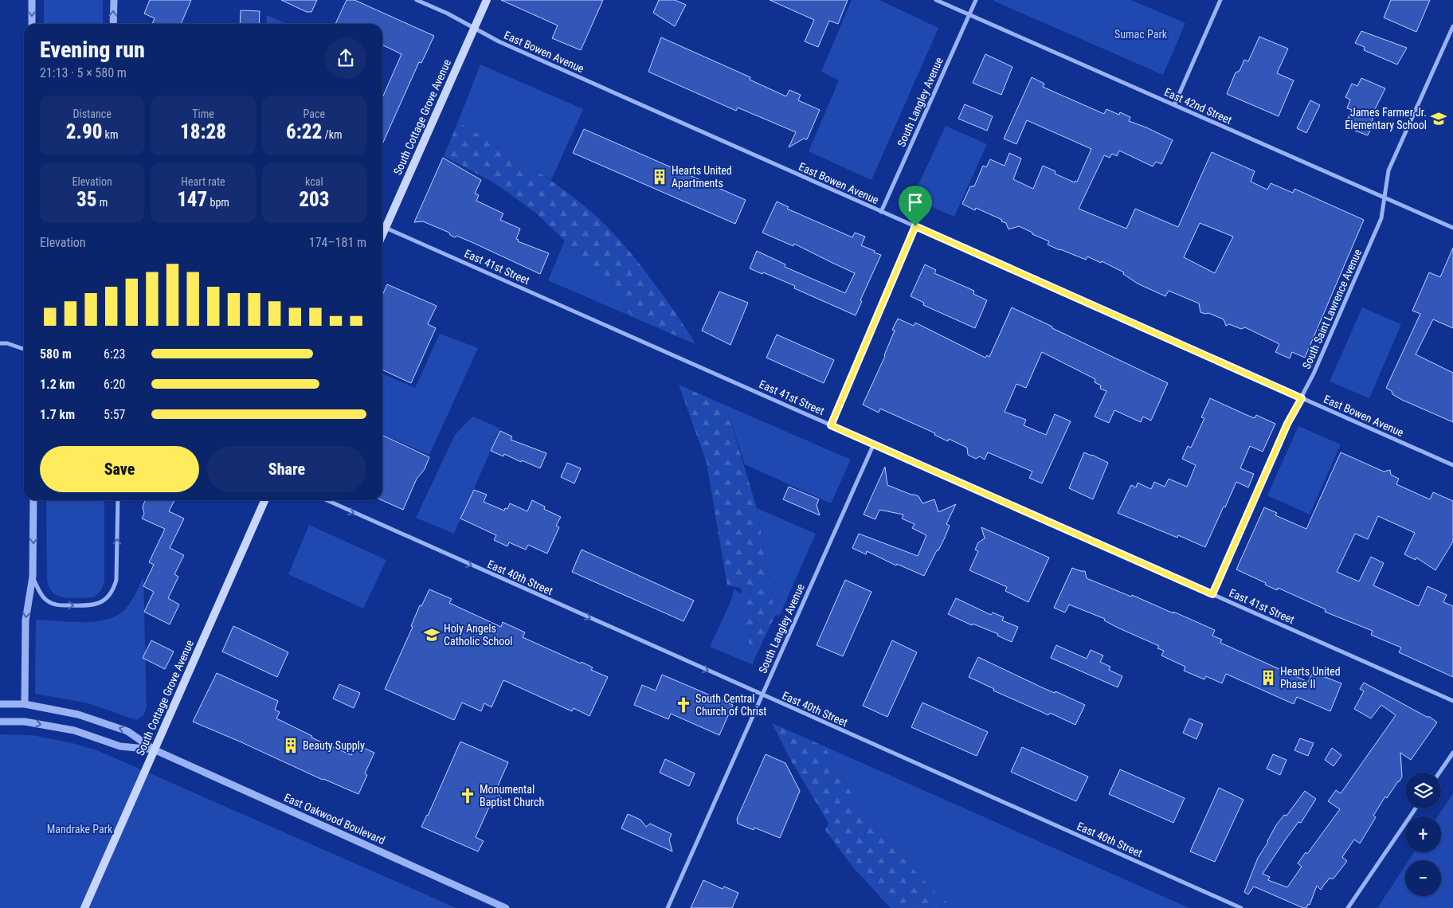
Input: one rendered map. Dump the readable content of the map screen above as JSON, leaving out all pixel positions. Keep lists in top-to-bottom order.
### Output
{
  "streets": {
    "main road": ["South Cottage Grove Avenue"],
    "street": [
      "East Bowen Avenue",
      "South Langley Avenue",
      "East 42nd Street",
      "East 41st Street",
      "South Saint Lawrence Avenue",
      "East 40th Street",
      "East Oakwood Boulevard"
    ]
  },
  "crossings": [
    ["East Bowen Avenue", "South Langley Avenue"],
    ["East Bowen Avenue", "South Cottage Grove Avenue"],
    ["East Bowen Avenue", "South Saint Lawrence Avenue"],
    ["South Langley Avenue", "East 42nd Street"],
    ["South Langley Avenue", "East 41st Street"],
    ["South Langley Avenue", "East 40th Street"],
    ["East 42nd Street", "South Saint Lawrence Avenue"],
    ["South Cottage Grove Avenue", "East 41st Street"],
    ["South Cottage Grove Avenue", "East Oakwood Boulevard"],
    ["East 41st Street", "South Saint Lawrence Avenue"]
  ],
  "one_way": ["East 40th Street"],
  "parks": ["Sumac Park", "Mandrake Park"],
  "places": {
    "school or university": ["James Farmer Jr. Elementary School", "Holy Angels Catholic School"],
    "building": ["Hearts United Apartments", "Hearts United Phase II", "Beauty Supply"],
    "church": ["South Central Church of Christ", "Monumental Baptist Church"]
  },
  "page": {
    "heading": ["Evening run", "21:13 · 5 × 580 m"],
    "stats": [
      ["Distance", "2.90 km"],
      ["Time", "18:28"],
      ["Pace", "6:22 /km"],
      ["Elevation", "35 m"],
      ["Heart rate", "147 bpm"],
      ["kcal", "203"]
    ],
    "chart": ["Elevation", "174–181 m"],
    "list": [
      {
        "name": "580 m",
        "note": "6:23"
      },
      {
        "name": "1.2 km",
        "note": "6:20"
      },
      {
        "name": "1.7 km",
        "note": "5:57"
      }
    ],
    "buttons": ["Save", "Share"],
    "map_buttons": ["+", "−"]
  }
}
